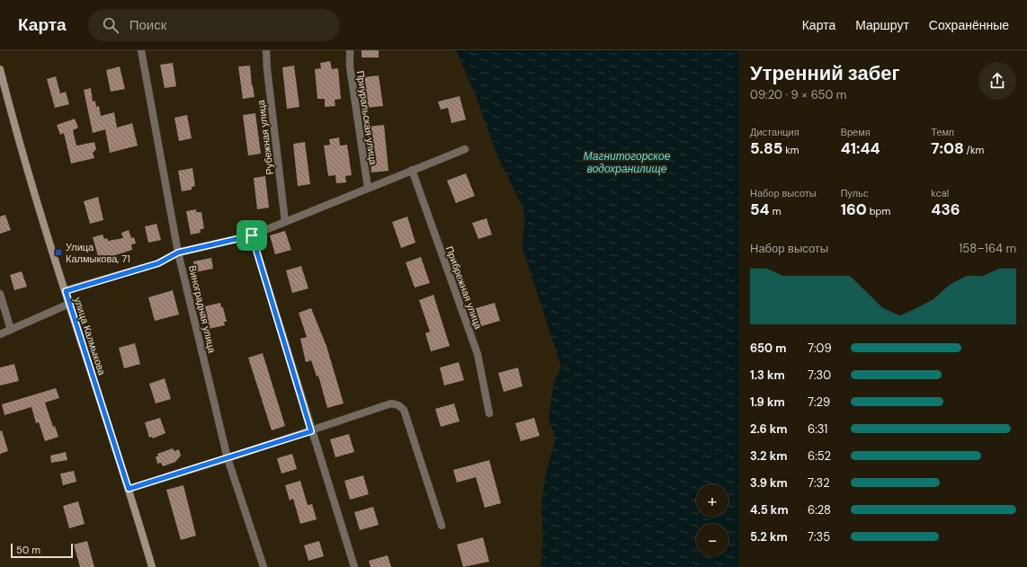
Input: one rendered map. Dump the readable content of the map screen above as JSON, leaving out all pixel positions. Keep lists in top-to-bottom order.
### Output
{
  "streets": {
    "main road": ["улица Калмыкова"],
    "street": [
      "Приуральская улица",
      "Рубежная улица",
      "Прибрежная улица",
      "Виноградная улица"
    ]
  },
  "water": ["Магнитогорское водохранилище"],
  "places": {
    "transit": ["Улица Калмыкова, 71"]
  },
  "scale_bar": "50 m",
  "page": {
    "header": "Карта",
    "search": "Поиск",
    "nav": ["Карта", "Маршрут", "Сохранённые"],
    "heading": ["Утренний забег", "09:20 · 9 × 650 m"],
    "stats": [
      ["Дистанция", "5.85 km"],
      ["Время", "41:44"],
      ["Темп", "7:08 /km"],
      ["Набор высоты", "54 m"],
      ["Пульс", "160 bpm"],
      ["kcal", "436"]
    ],
    "chart": ["Набор высоты", "158–164 m"],
    "list": [
      {
        "name": "650 m",
        "note": "7:09"
      },
      {
        "name": "1.3 km",
        "note": "7:30"
      },
      {
        "name": "1.9 km",
        "note": "7:29"
      },
      {
        "name": "2.6 km",
        "note": "6:31"
      },
      {
        "name": "3.2 km",
        "note": "6:52"
      },
      {
        "name": "3.9 km",
        "note": "7:32"
      },
      {
        "name": "4.5 km",
        "note": "6:28"
      },
      {
        "name": "5.2 km",
        "note": "7:35"
      }
    ],
    "map_buttons": ["+", "−"],
    "scale": "50 m"
  }
}
